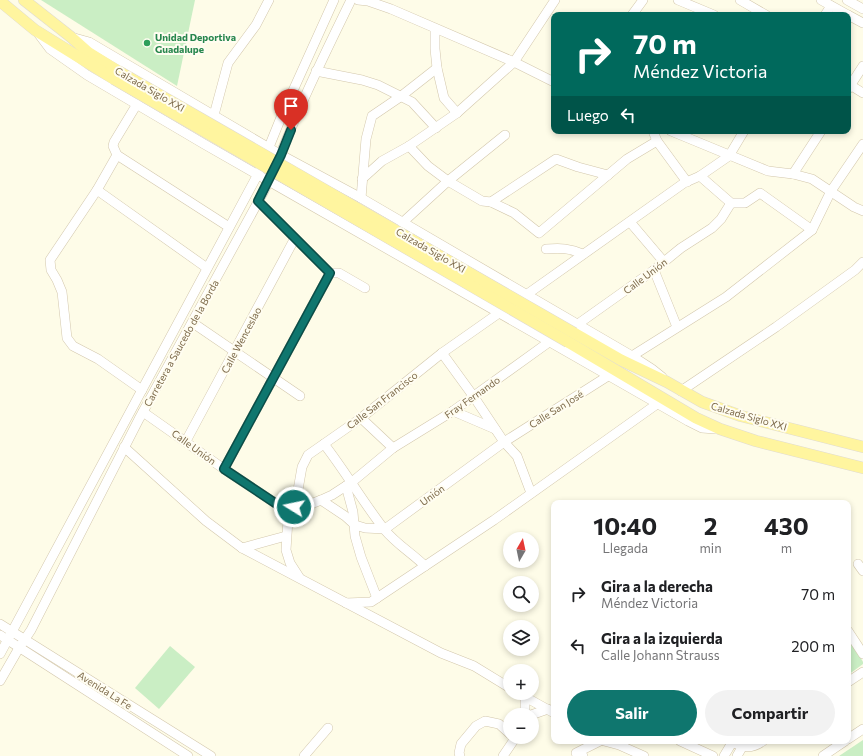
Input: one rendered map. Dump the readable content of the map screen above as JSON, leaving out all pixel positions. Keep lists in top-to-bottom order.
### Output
{
  "streets": {
    "main road": ["Calzada Siglo XXI"],
    "street": [
      "Calle Unión",
      "Calle Wenceslao",
      "Carretera a Saucedo de la Borda",
      "Fray Fernando",
      "Calle San Francisco",
      "Calle San José",
      "Unión",
      "Avenida La Fe"
    ]
  },
  "crossings": [
    ["Calzada Siglo XXI", "Calle Unión"],
    ["Calzada Siglo XXI", "Carretera a Saucedo de la Borda"],
    ["Calzada Siglo XXI", "Fray Fernando"],
    ["Calzada Siglo XXI", "Calle San Francisco"],
    ["Calzada Siglo XXI", "Calle San José"],
    ["Calle Unión", "Calle Wenceslao"],
    ["Calle Unión", "Carretera a Saucedo de la Borda"],
    ["Calle Unión", "Fray Fernando"],
    ["Carretera a Saucedo de la Borda", "Avenida La Fe"],
    ["Fray Fernando", "Calle San Francisco"],
    ["Calle San José", "Unión"]
  ],
  "places": ["Unidad Deportiva Guadalupe"],
  "north": "top",
  "page": {
    "turn": ["70 m", "Méndez Victoria"],
    "then": "Luego",
    "eta": [
      "10:40",
      "Llegada",
      "2",
      "min",
      "430",
      "m"
    ],
    "map_buttons": ["+", "−"],
    "list": [
      {
        "name": "Gira a la derecha",
        "note": "Méndez Victoria",
        "value": "70 m"
      },
      {
        "name": "Gira a la izquierda",
        "note": "Calle Johann Strauss",
        "value": "200 m"
      }
    ],
    "buttons": ["Salir", "Compartir"]
  }
}
